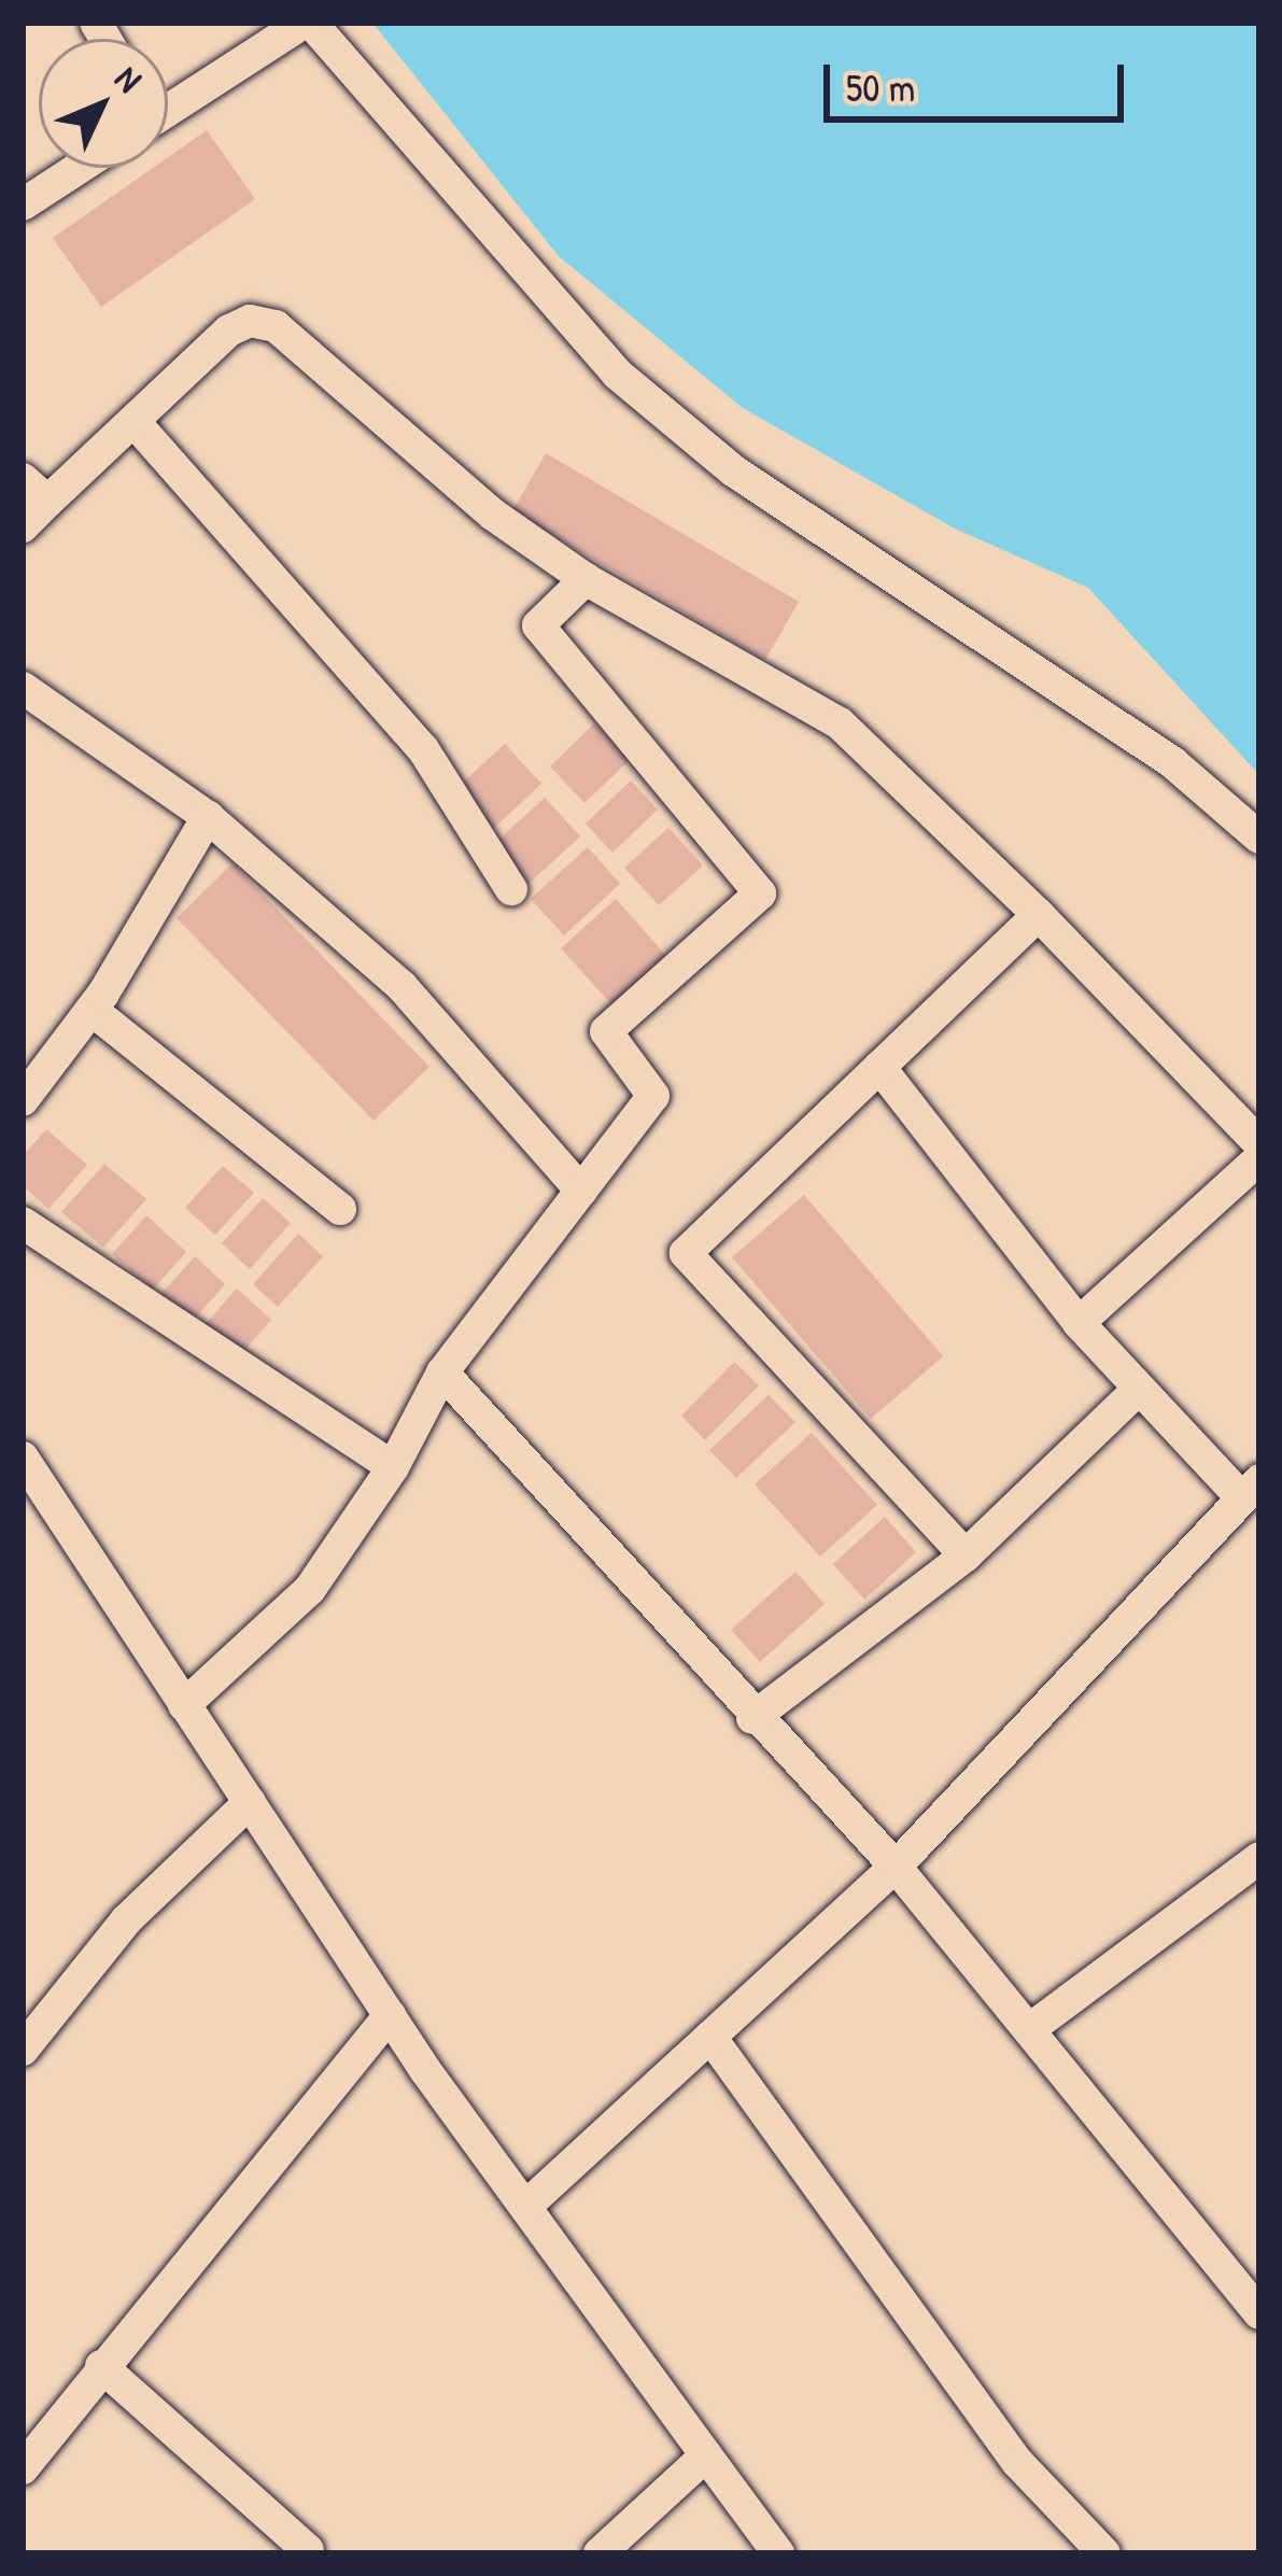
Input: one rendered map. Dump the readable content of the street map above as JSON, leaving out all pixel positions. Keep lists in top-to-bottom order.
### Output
{
  "scale_bar": "50 m",
  "north": "top right"
}
